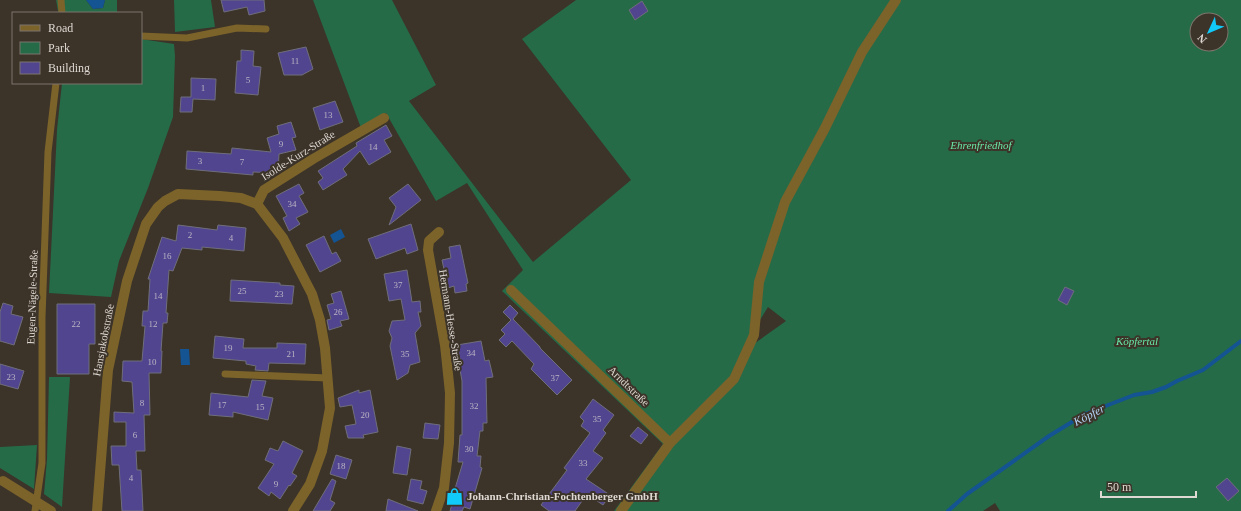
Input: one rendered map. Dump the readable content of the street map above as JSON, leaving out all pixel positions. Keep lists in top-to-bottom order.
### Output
{
  "streets": {
    "street": [
      "Isolde-Kurz-Straße",
      "Hermann-Hesse-Straße",
      "Hansjakobstraße",
      "Arndtstraße"
    ],
    "lane": ["Eugen-Nägele-Straße"]
  },
  "crossings": [
    ["Isolde-Kurz-Straße", "Hansjakobstraße"]
  ],
  "water": ["Köpfer"],
  "parks": ["Ehrenfriedhof", "Köpfertal"],
  "places": {
    "shop": ["Johann-Christian-Fochtenberger GmbH"]
  },
  "house_numbers": [
    "11",
    "5",
    "1",
    "13",
    "9",
    "14",
    "3",
    "7",
    "34",
    "2",
    "4",
    "16",
    "37",
    "25",
    "23",
    "14",
    "26",
    "22",
    "12",
    "19",
    "34",
    "21",
    "35",
    "10",
    "23",
    "37",
    "8",
    "17",
    "32",
    "15",
    "20",
    "35",
    "6",
    "30",
    "33",
    "18",
    "4",
    "9"
  ],
  "legend": ["Road", "Park", "Building"],
  "scale_bar": "50 m",
  "north": "bottom left"
}
